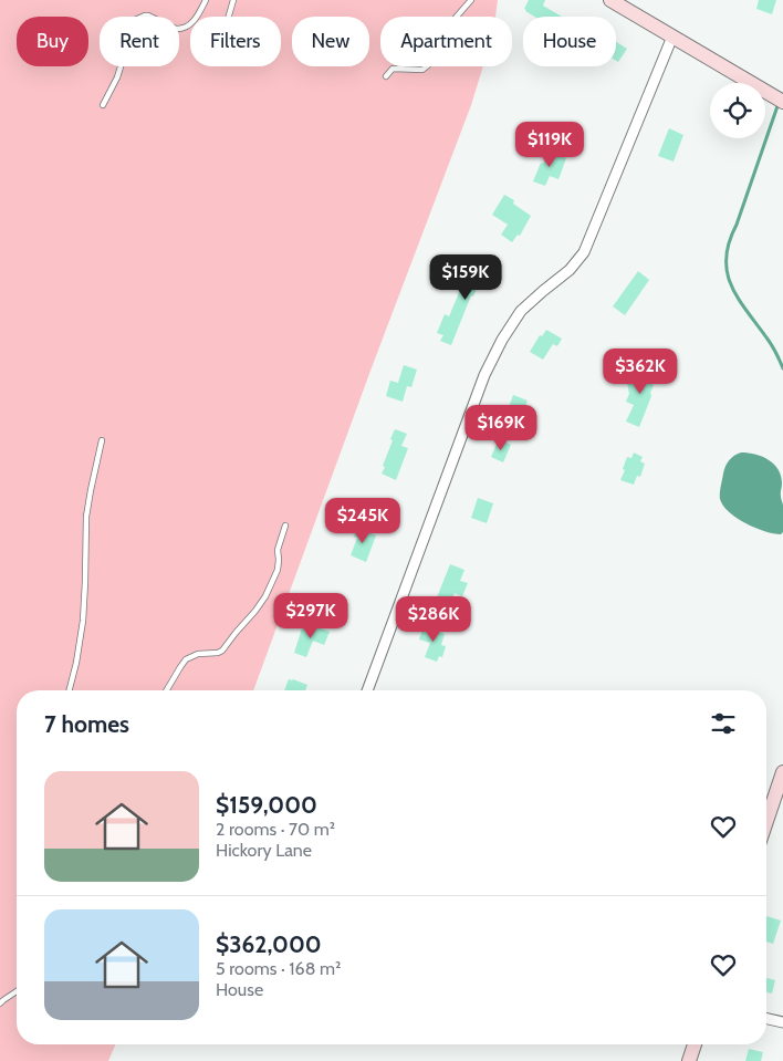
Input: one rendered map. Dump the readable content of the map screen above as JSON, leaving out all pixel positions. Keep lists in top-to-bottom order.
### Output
{
  "page": {
    "chip": [
      "Buy",
      "Rent",
      "Filters",
      "New",
      "Apartment",
      "House"
    ],
    "price": [
      "$119K",
      "$159K",
      "$362K",
      "$169K",
      "$245K",
      "$297K",
      "$286K"
    ],
    "heading": "7 homes",
    "list": [
      {
        "name": "$159,000",
        "note": "2 rooms · 70 m² · Hickory Lane"
      },
      {
        "name": "$362,000",
        "note": "5 rooms · 168 m² · House"
      }
    ]
  }
}
